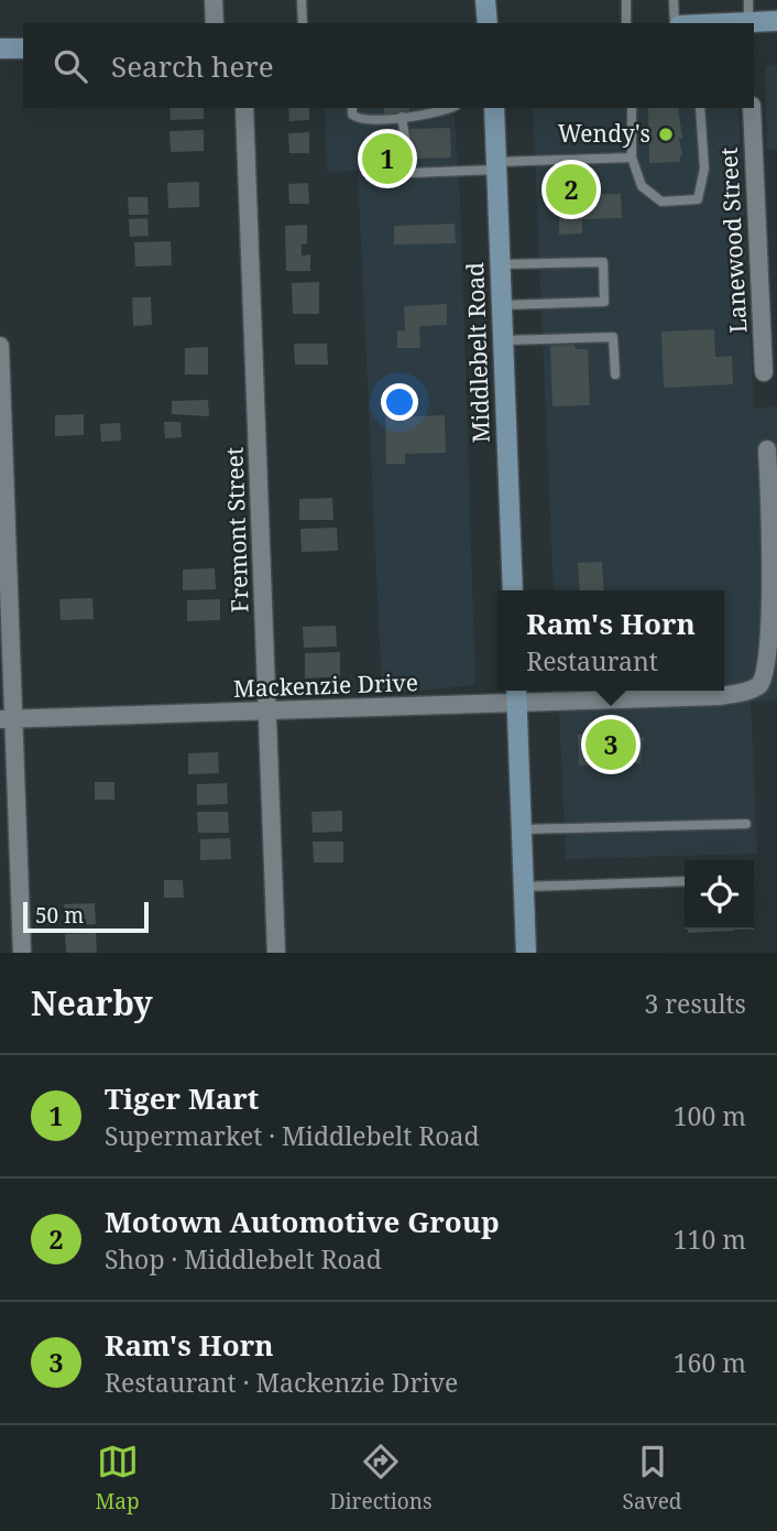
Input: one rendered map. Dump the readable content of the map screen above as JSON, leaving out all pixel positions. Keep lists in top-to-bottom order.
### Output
{
  "streets": {
    "main road": ["Middlebelt Road"],
    "street": ["Lanewood Street", "Fremont Street", "Mackenzie Drive"]
  },
  "crossings": [
    ["Fremont Street", "Mackenzie Drive"]
  ],
  "places": ["Wendy's"],
  "scale_bar": "50 m",
  "page": {
    "search": "Search here",
    "pins": ["1", "2", "3"],
    "popup": ["Ram's Horn", "Restaurant"],
    "scale": "50 m",
    "heading": ["Nearby", "3 results"],
    "list": [
      {
        "mark": "1",
        "name": "Tiger Mart",
        "note": "Supermarket · Middlebelt Road",
        "value": "100 m"
      },
      {
        "mark": "2",
        "name": "Motown Automotive Group",
        "note": "Shop · Middlebelt Road",
        "value": "110 m"
      },
      {
        "mark": "3",
        "name": "Ram's Horn",
        "note": "Restaurant · Mackenzie Drive",
        "value": "160 m"
      }
    ],
    "nav": ["Map", "Directions", "Saved"]
  }
}
